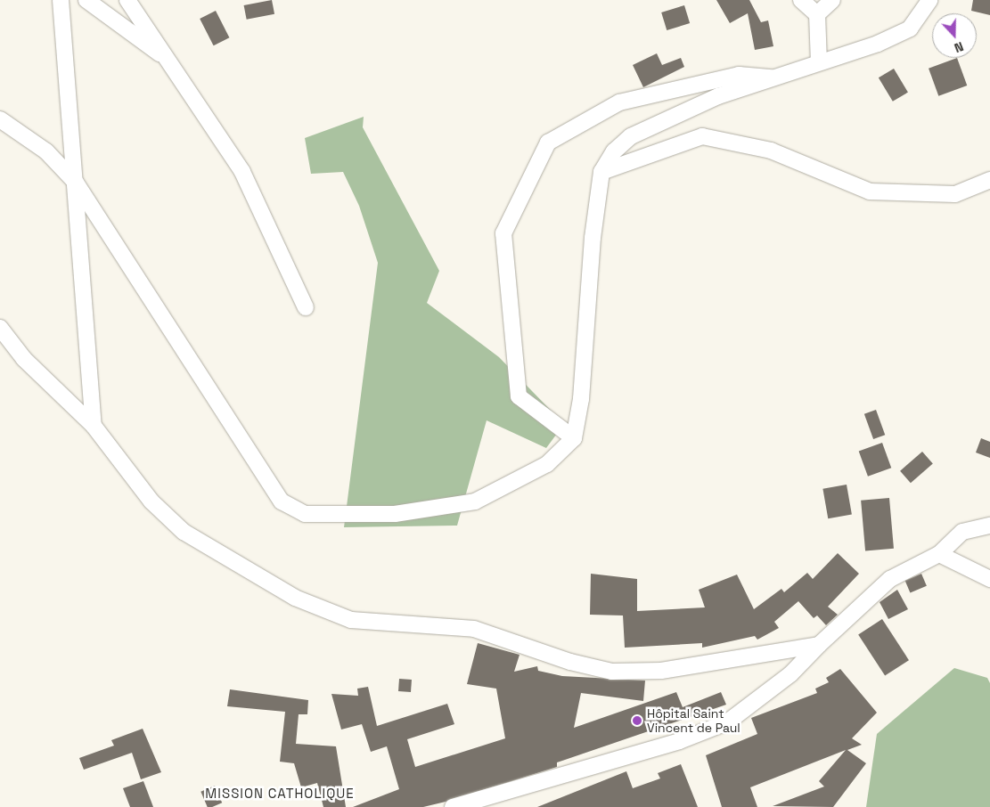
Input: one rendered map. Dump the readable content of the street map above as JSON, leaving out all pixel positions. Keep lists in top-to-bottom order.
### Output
{
  "districts": ["MISSION CATHOLIQUE"],
  "places": ["Hôpital Saint Vincent de Paul"],
  "north": "bottom"
}
